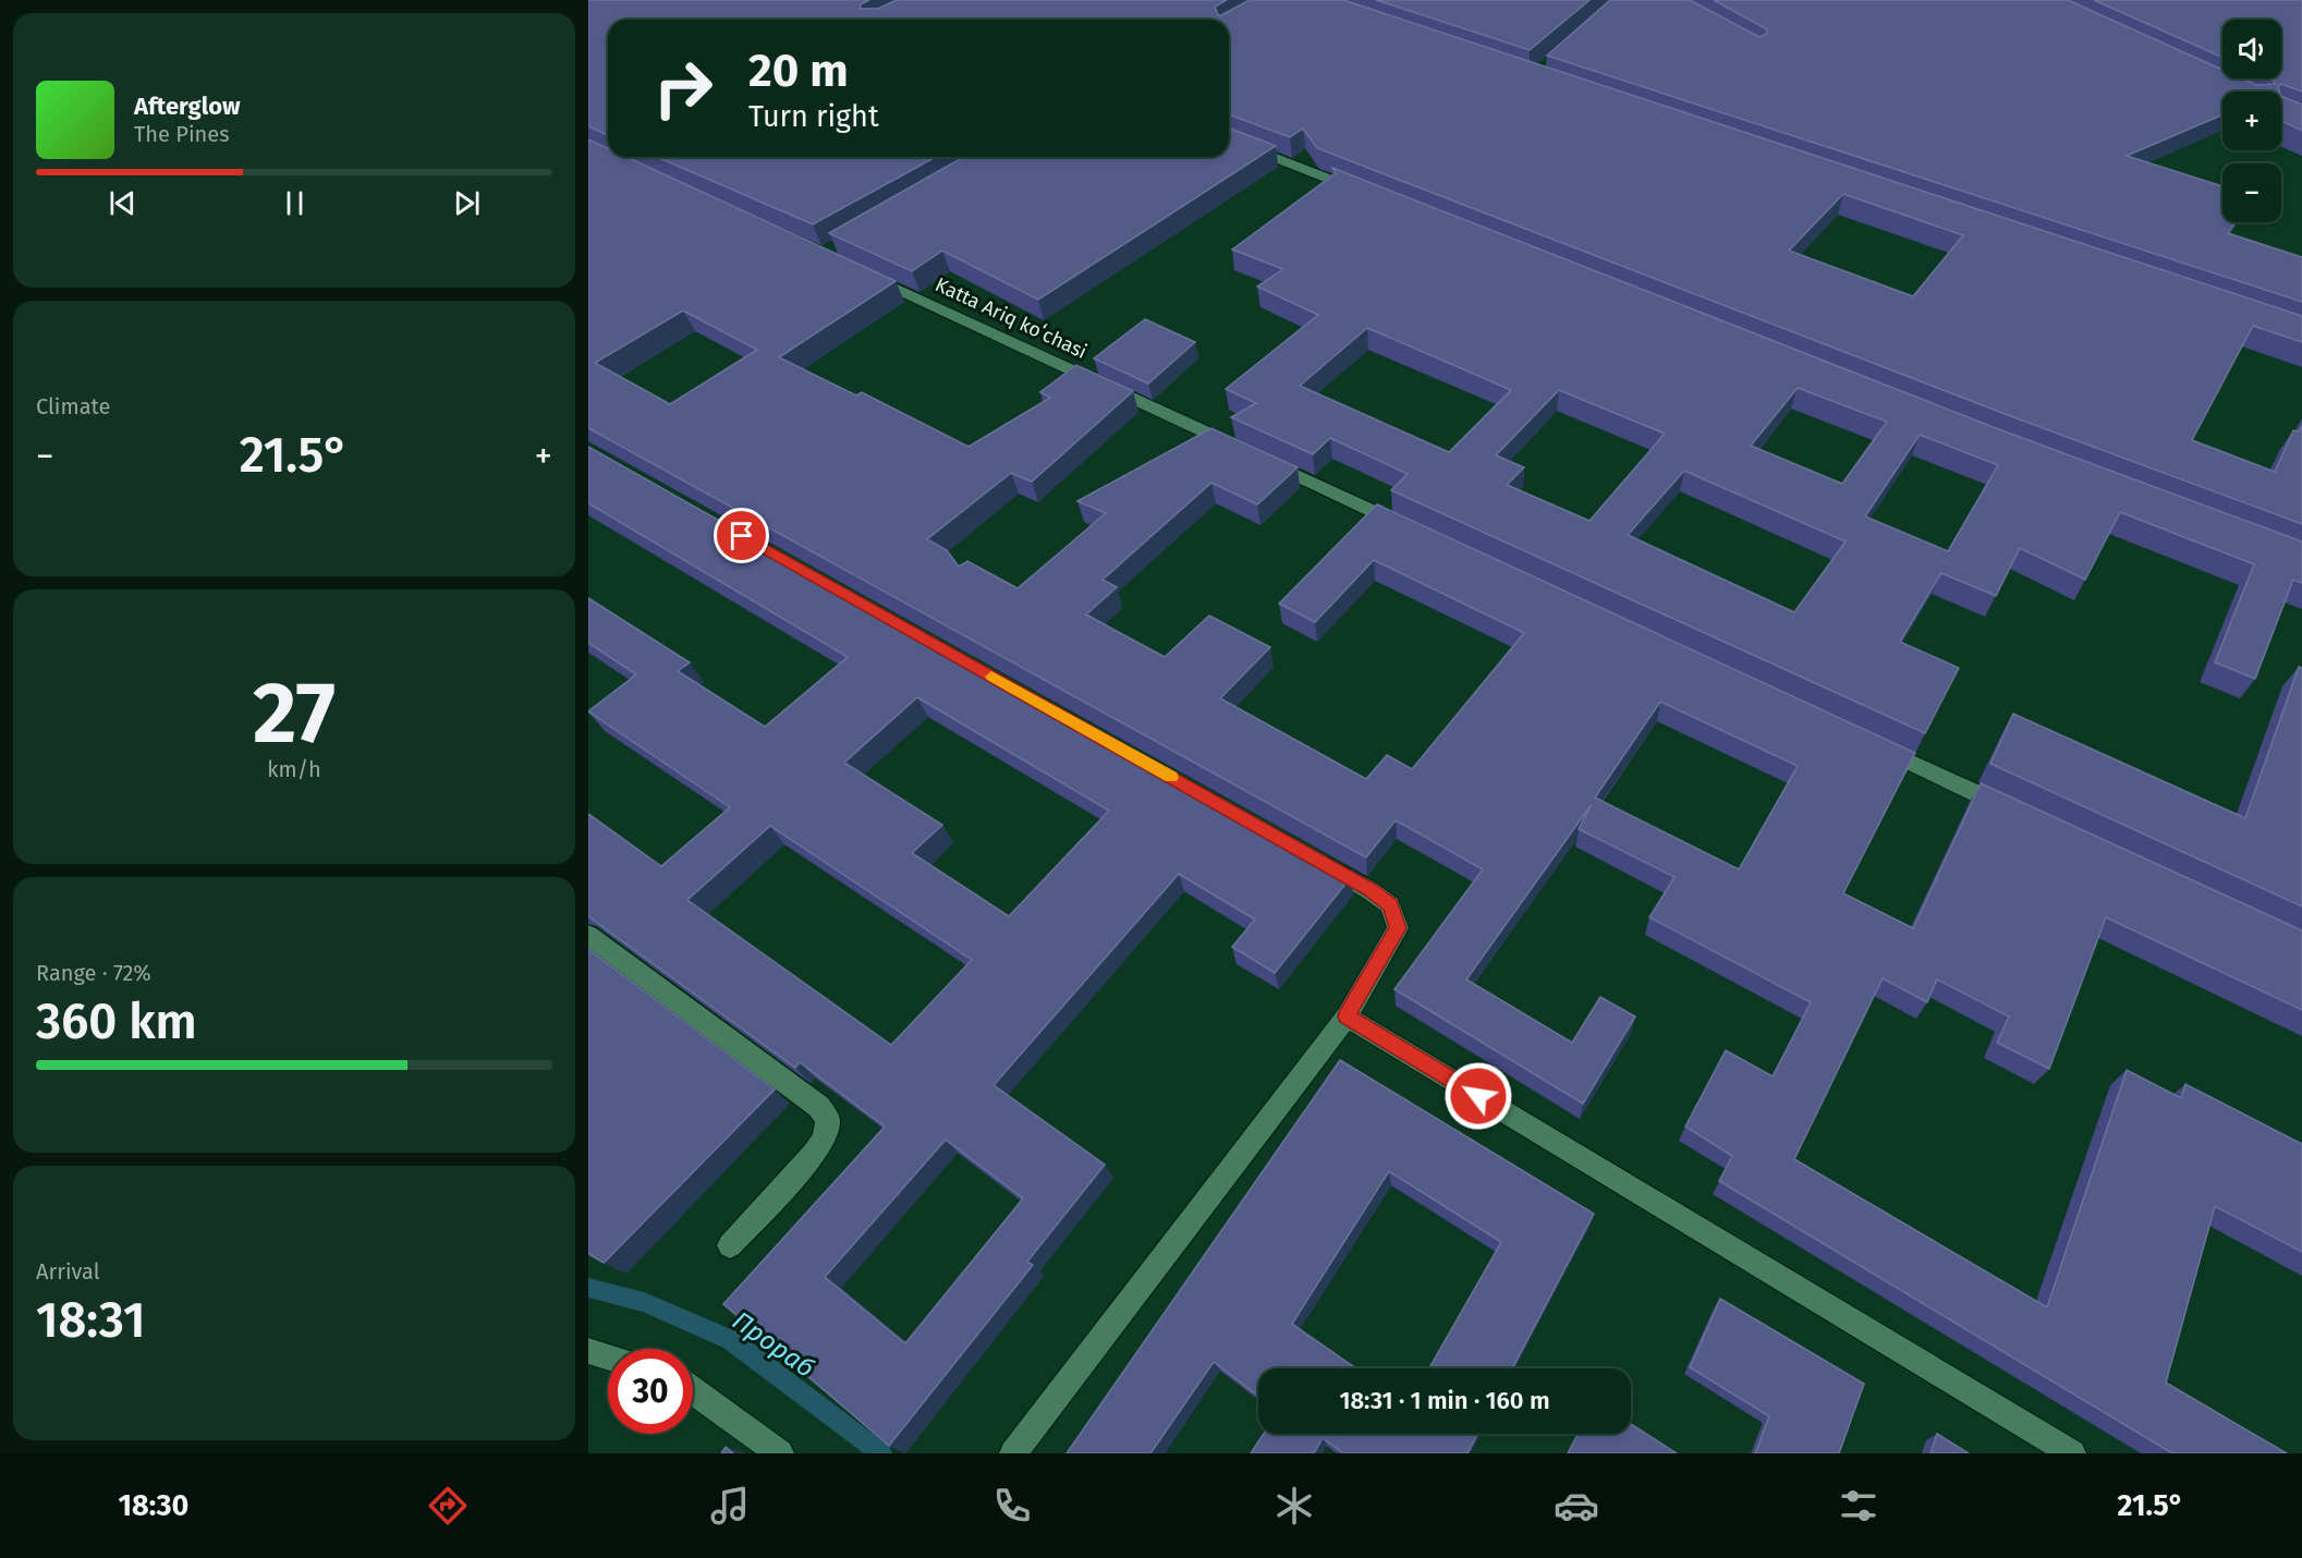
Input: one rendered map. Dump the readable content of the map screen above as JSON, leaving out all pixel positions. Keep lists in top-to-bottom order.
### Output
{
  "streets": {
    "street": ["Katta Ariq koʻchasi"]
  },
  "water": ["Прораб"],
  "page": {
    "map_buttons": ["+", "−"],
    "turn": ["20 m", "Turn right"],
    "song": ["Afterglow", "The Pines"],
    "tile": [
      "Climate",
      ["27", "km/h"],
      ["Range · 72%", "360 km"],
      ["Arrival", "18:31"]
    ],
    "heat": ["−", "21.5°", "+"],
    "limit": "30",
    "trip": "18:31 · 1 min · 160 m",
    "tabs": ["18:30", "21.5°"]
  }
}
